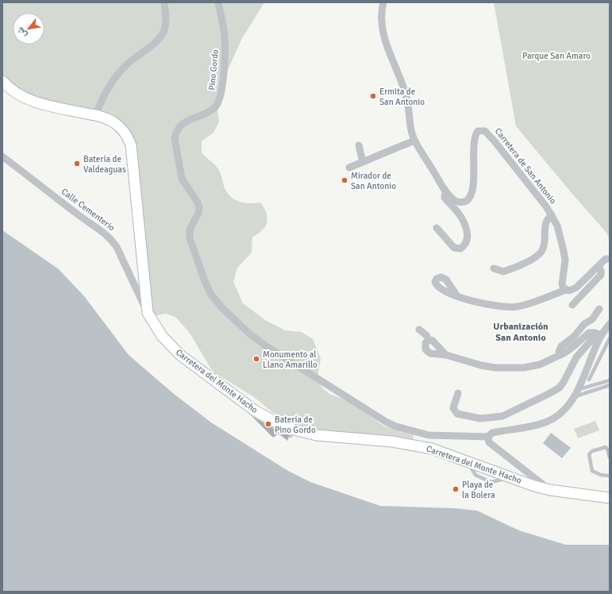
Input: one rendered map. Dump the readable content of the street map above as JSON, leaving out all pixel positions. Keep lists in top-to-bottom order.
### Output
{
  "streets": {
    "main road": ["Carretera del Monte Hacho"],
    "street": ["Pino Gordo", "Carretera de San Antonio", "Calle Cementerio"]
  },
  "crossings": [
    ["Calle Cementerio", "Carretera del Monte Hacho"]
  ],
  "districts": ["Urbanización San Antonio"],
  "parks": ["Parque San Amaro"],
  "places": [
    "Ermita de San Antonio",
    "Batería de Valdeaguas",
    "Mirador de San Antonio",
    "Monumento al Llano Amarillo",
    "Batería de Pino Gordo",
    "Playa de la Bolera"
  ],
  "north": "bottom left"
}
